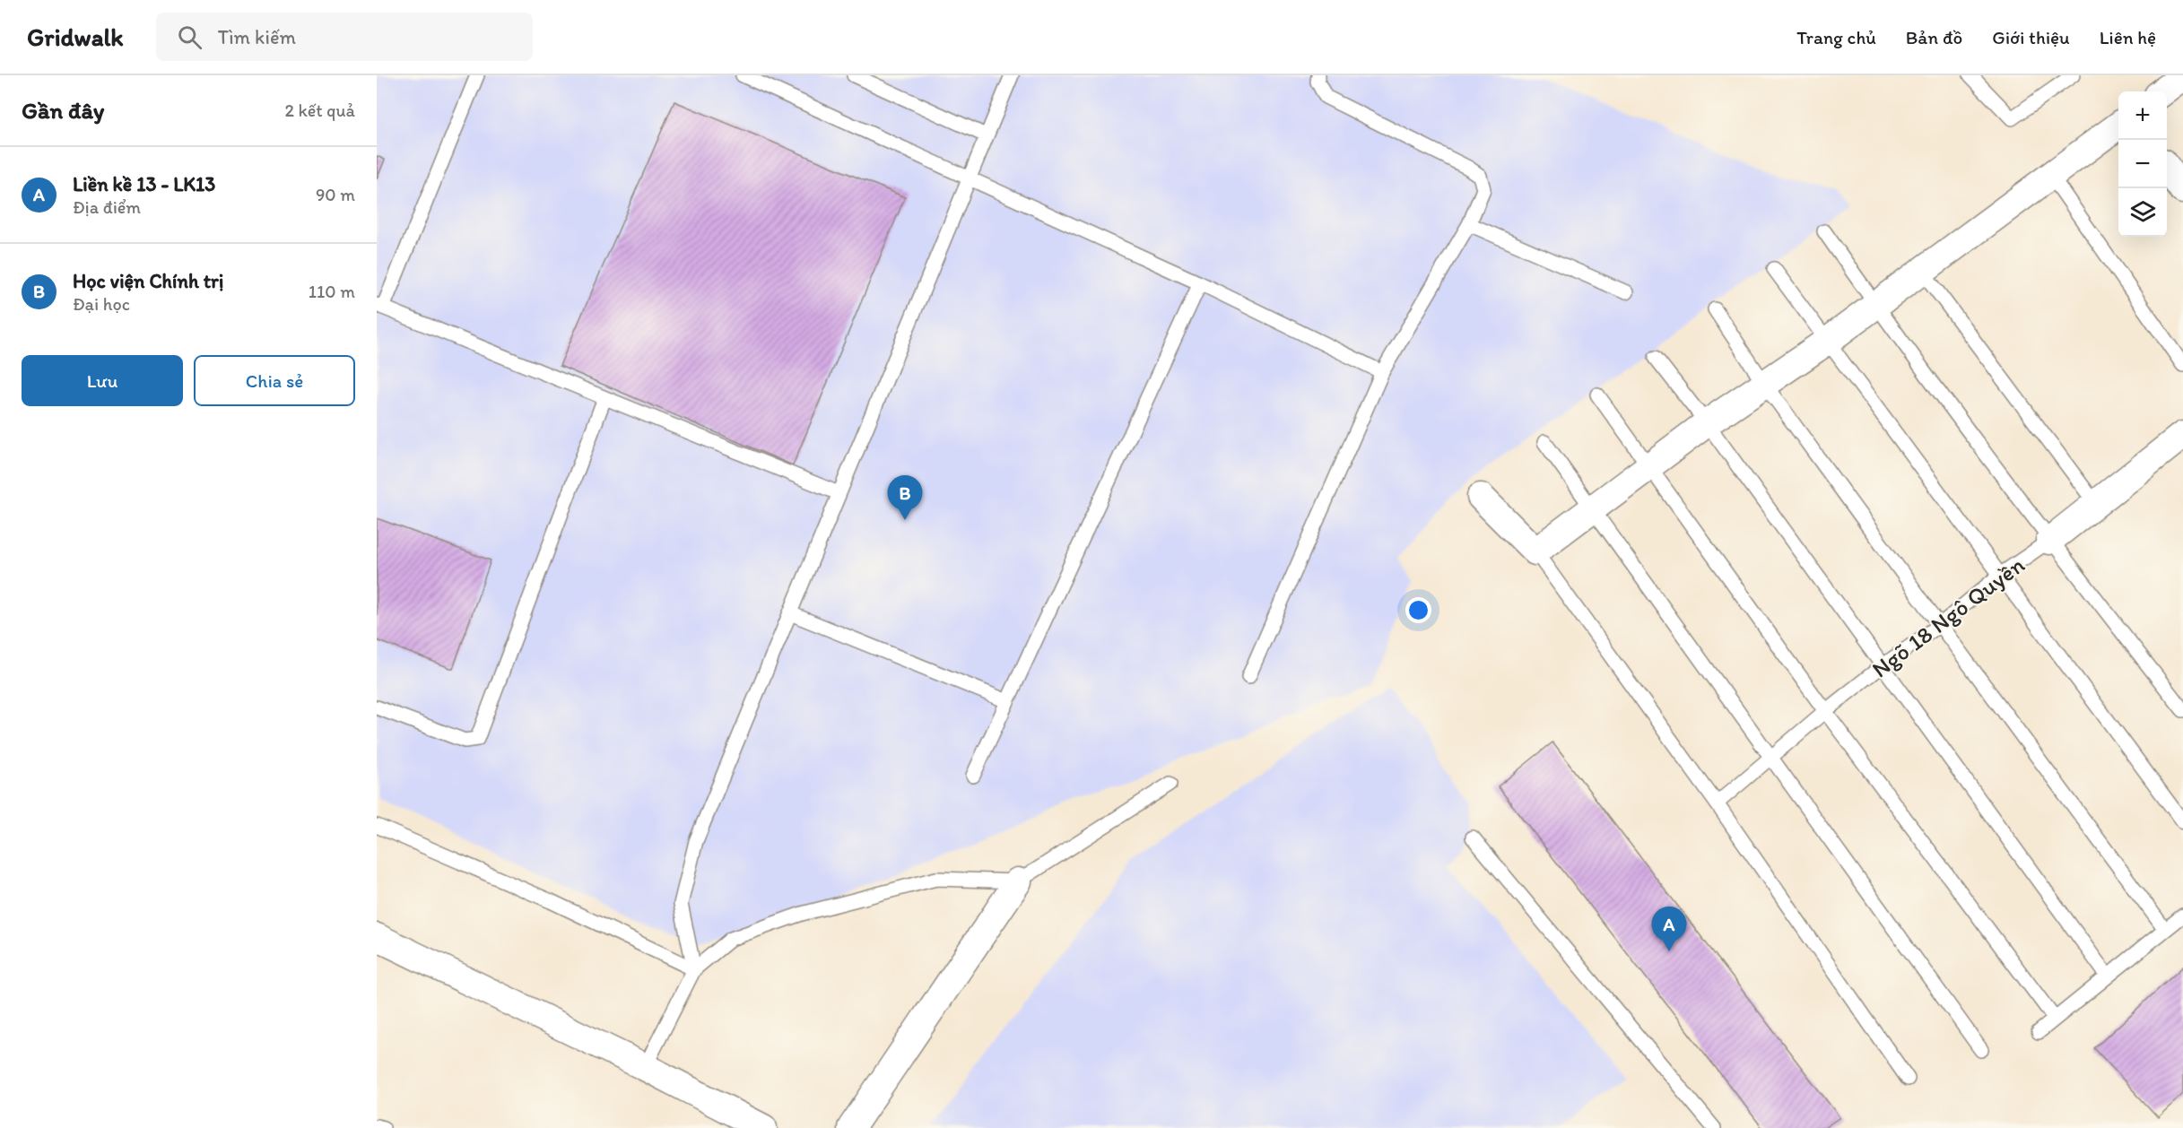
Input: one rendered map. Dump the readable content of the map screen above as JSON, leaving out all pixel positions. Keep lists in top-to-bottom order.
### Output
{
  "streets": {
    "street": ["Ngõ 18 Ngô Quyền"]
  },
  "page": {
    "header": "Gridwalk",
    "search": "Tìm kiếm",
    "nav": [
      "Trang chủ",
      "Bản đồ",
      "Giới thiệu",
      "Liên hệ"
    ],
    "heading": ["Gần đây", "2 kết quả"],
    "map_buttons": ["+", "−"],
    "list": [
      {
        "mark": "A",
        "name": "Liền kề 13 - LK13",
        "note": "Địa điểm",
        "value": "90 m"
      },
      {
        "mark": "B",
        "name": "Học viện Chính trị",
        "note": "Đại học",
        "value": "110 m"
      }
    ],
    "buttons": ["Lưu", "Chia sẻ"],
    "pins": ["B", "A"]
  }
}
